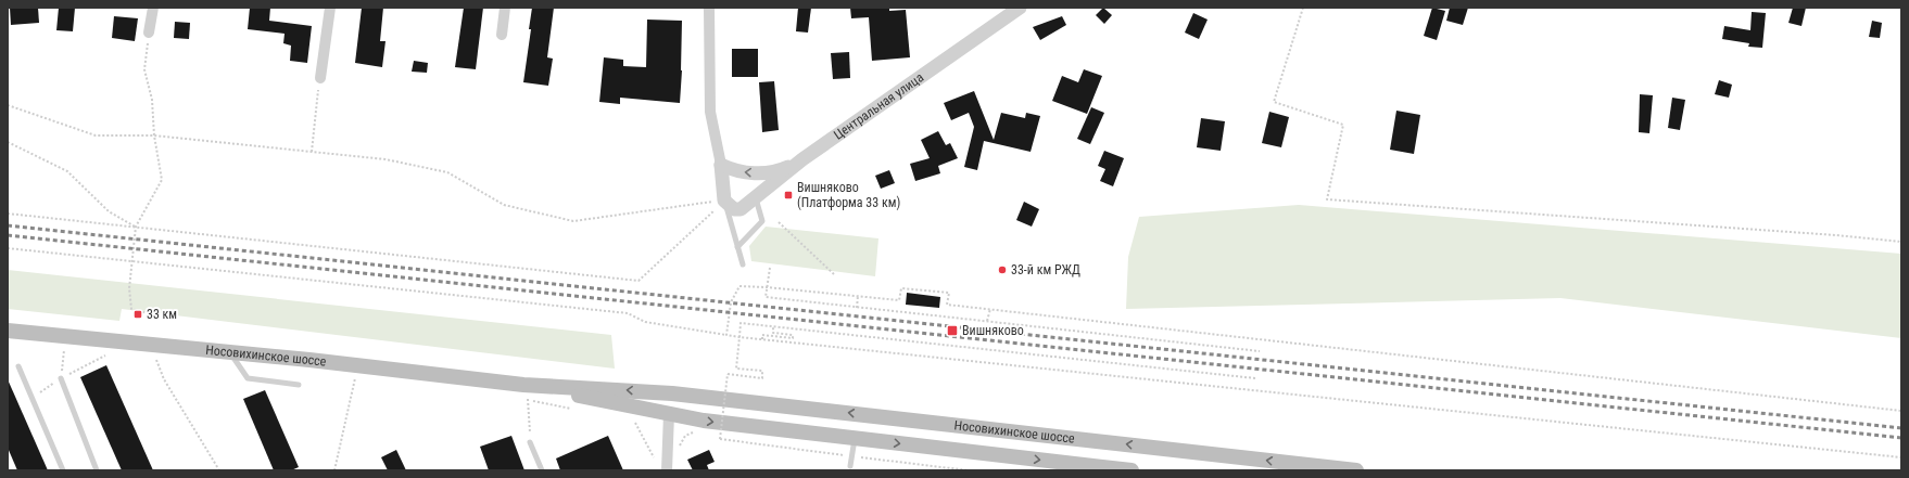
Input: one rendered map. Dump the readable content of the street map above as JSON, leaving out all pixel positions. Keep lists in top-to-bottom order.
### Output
{
  "streets": {
    "main road": ["Носовихинское шоссе"],
    "street": ["Центральная улица"]
  },
  "places": {
    "transit": ["Вишняково (Платформа 33 км)", "33 км", "Вишняково"],
    "other": ["33-й км РЖД"]
  }
}
